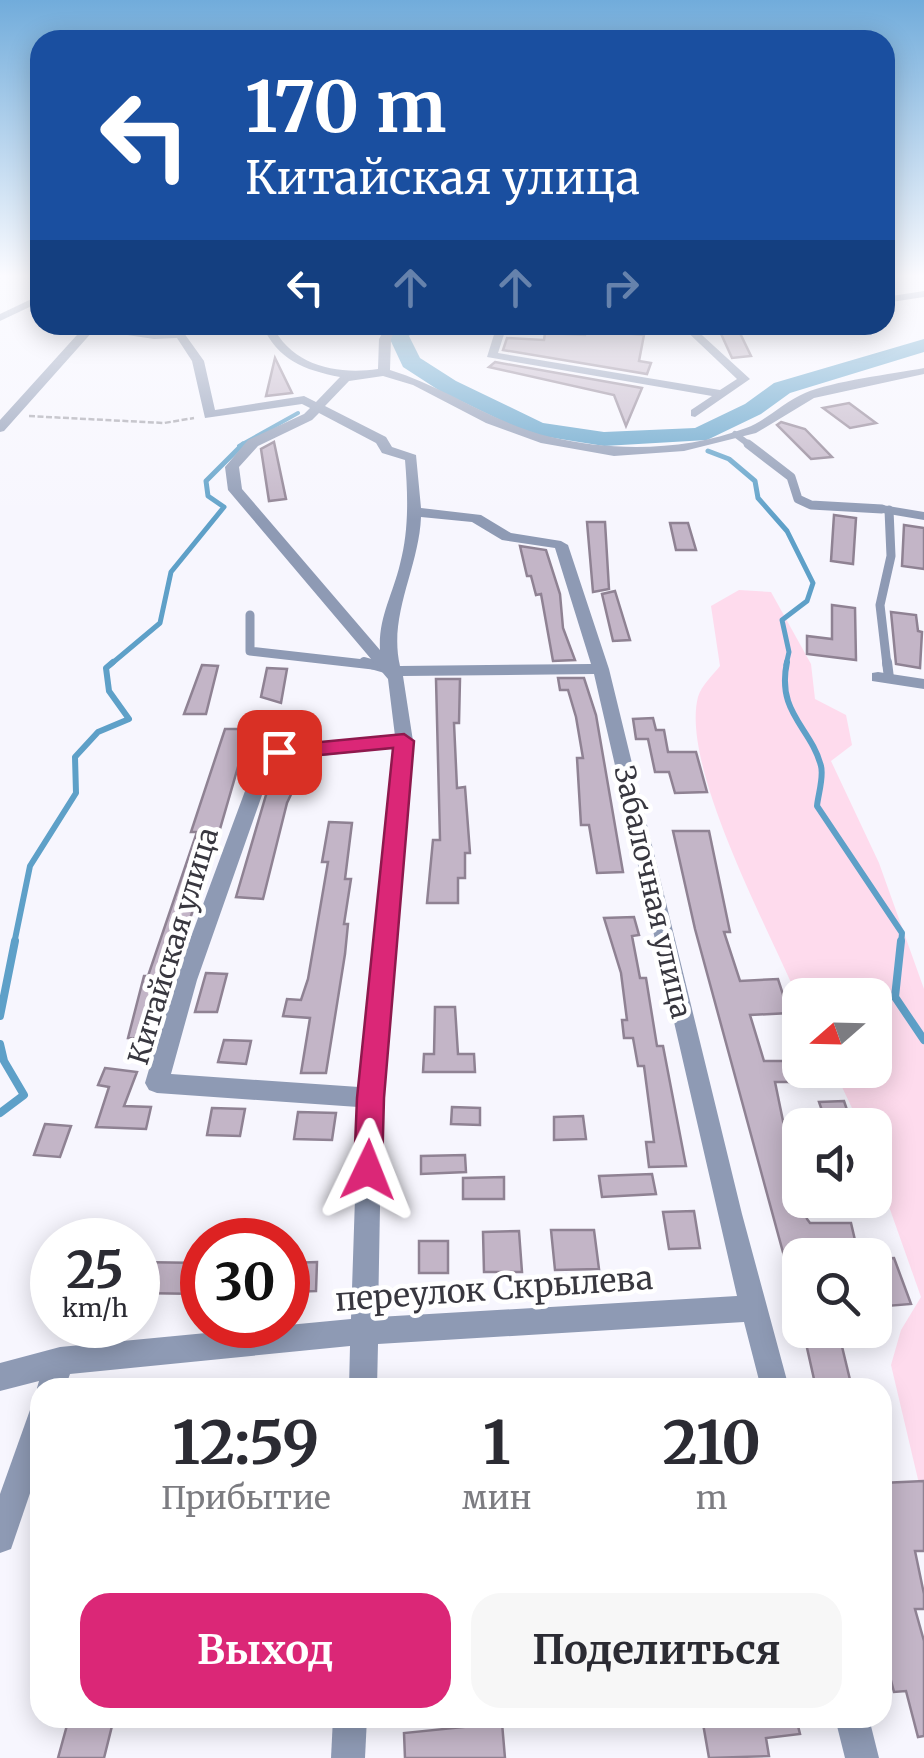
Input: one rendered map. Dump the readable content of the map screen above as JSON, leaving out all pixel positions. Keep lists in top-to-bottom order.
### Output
{
  "streets": {
    "street": ["Забалочная улица", "Китайская улица", "переулок Скрылева"]
  },
  "crossings": [
    ["Забалочная улица", "переулок Скрылева"]
  ],
  "north": "left",
  "page": {
    "turn": ["170 m", "Китайская улица"],
    "speed": "25 km/h",
    "limit": "30",
    "eta": [
      "12:59",
      "Прибытие",
      "1",
      "мин",
      "210",
      "m"
    ],
    "buttons": ["Выход", "Поделиться"]
  }
}
